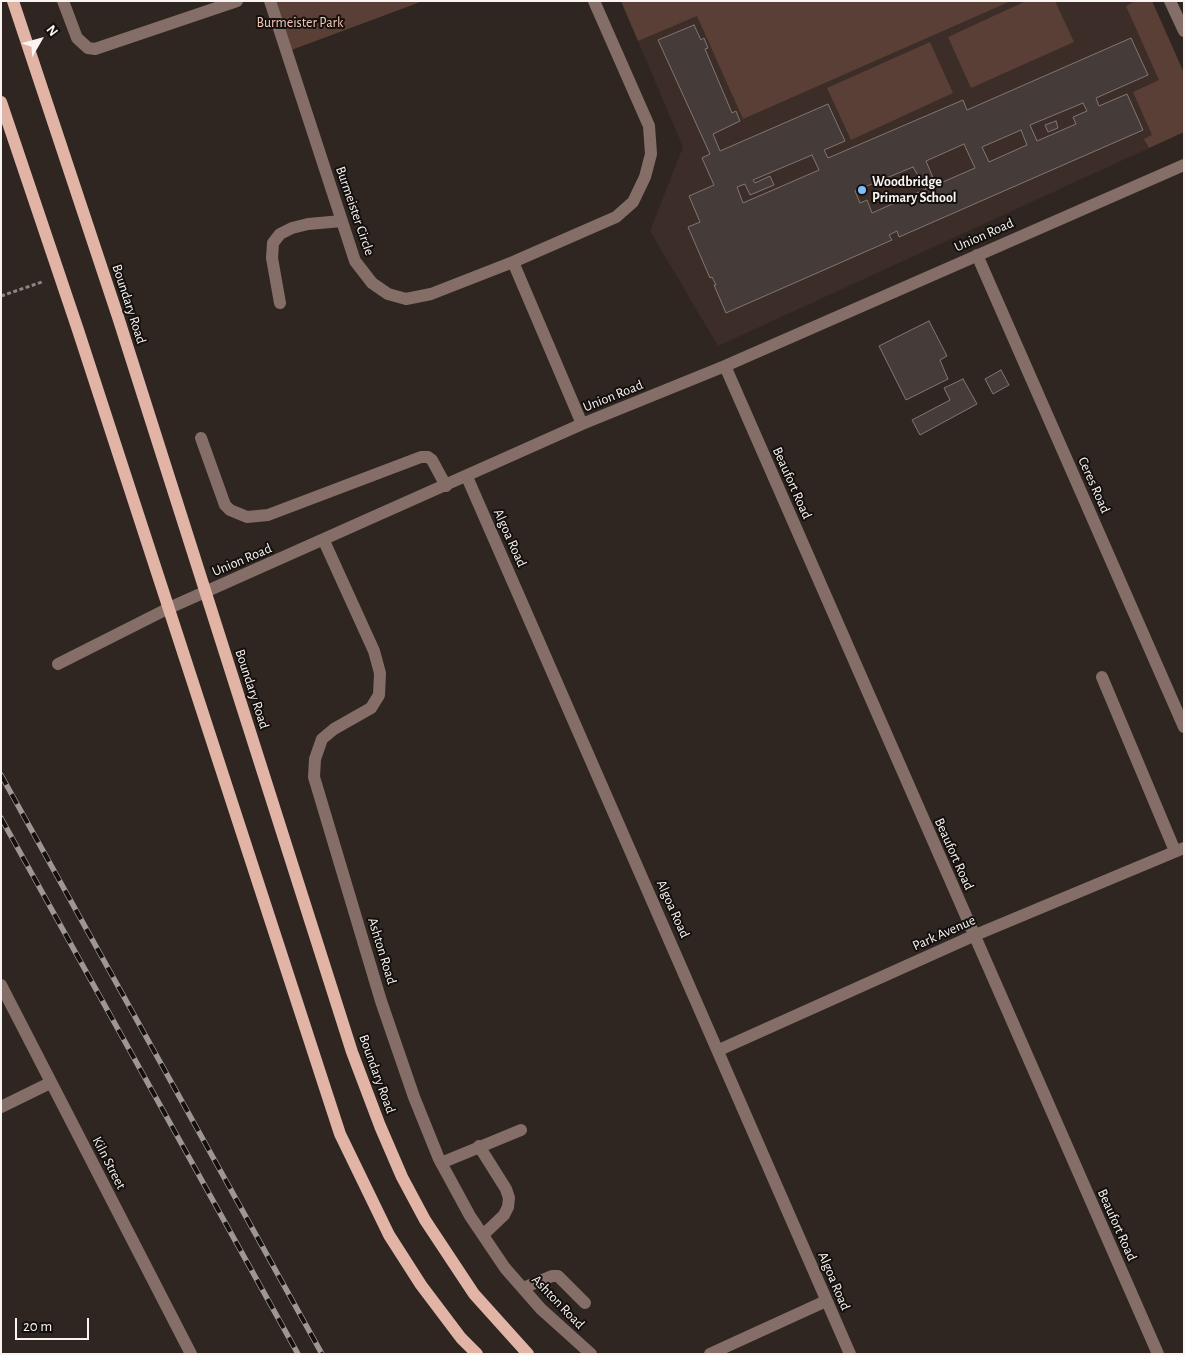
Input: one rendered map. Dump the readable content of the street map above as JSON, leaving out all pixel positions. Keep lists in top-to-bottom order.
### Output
{
  "streets": {
    "main road": ["Boundary Road"],
    "street": [
      "Burmeister Circle",
      "Union Road",
      "Beaufort Road",
      "Ceres Road",
      "Algoa Road",
      "Park Avenue",
      "Ashton Road",
      "Kiln Street"
    ]
  },
  "crossings": [
    ["Union Road", "Boundary Road"],
    ["Union Road", "Beaufort Road"],
    ["Union Road", "Ceres Road"],
    ["Union Road", "Algoa Road"],
    ["Union Road", "Ashton Road"],
    ["Beaufort Road", "Park Avenue"],
    ["Algoa Road", "Park Avenue"]
  ],
  "parks": ["Burmeister Park"],
  "places": ["Woodbridge Primary School"],
  "scale_bar": "20 m",
  "north": "top right"
}
